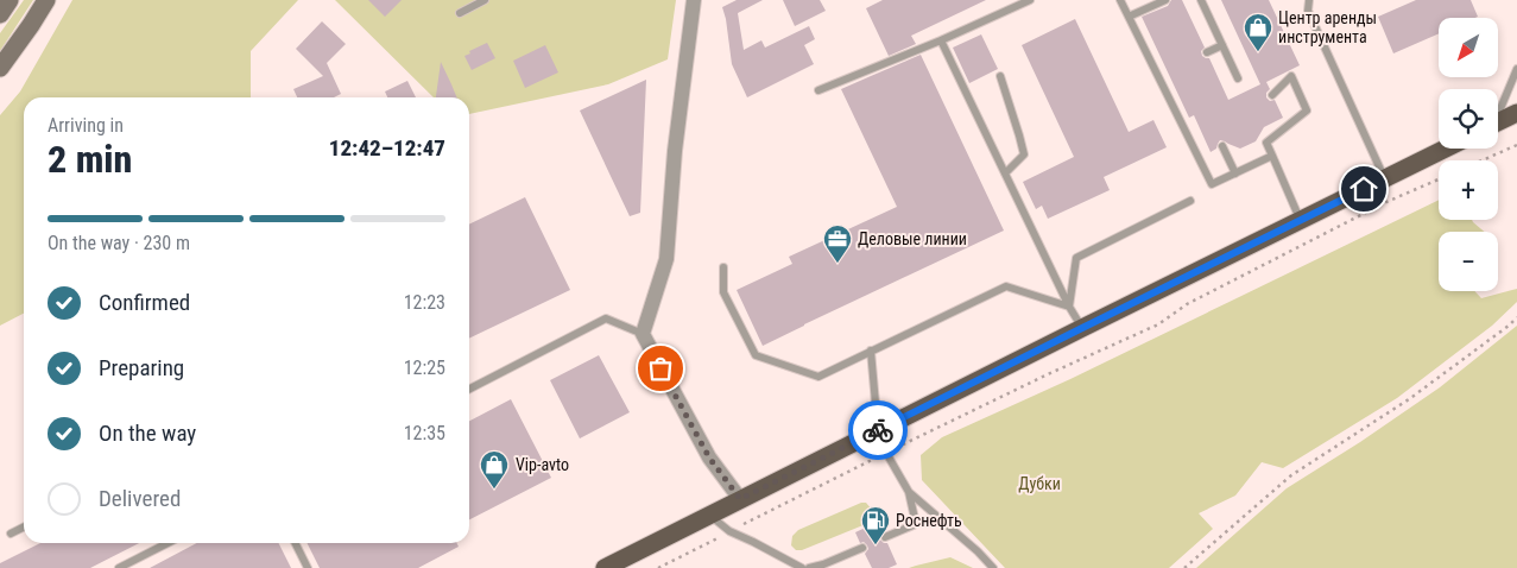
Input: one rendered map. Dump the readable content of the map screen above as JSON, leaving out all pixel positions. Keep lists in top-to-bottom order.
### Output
{
  "parks": ["Дубки"],
  "places": {
    "shop": ["Центр аренды инструмента", "Vip-avto"],
    "office": ["Деловые линии"],
    "fuel station": ["Роснефть"]
  },
  "north": "bottom left",
  "page": {
    "map_buttons": ["+", "−"],
    "heading": ["2 min", "Arriving in", "12:42–12:47"],
    "bar": "On the way · 230 m",
    "list": [
      ["Confirmed", "12:23"],
      ["Preparing", "12:25"],
      ["On the way", "12:35"],
      "Delivered"
    ]
  }
}
